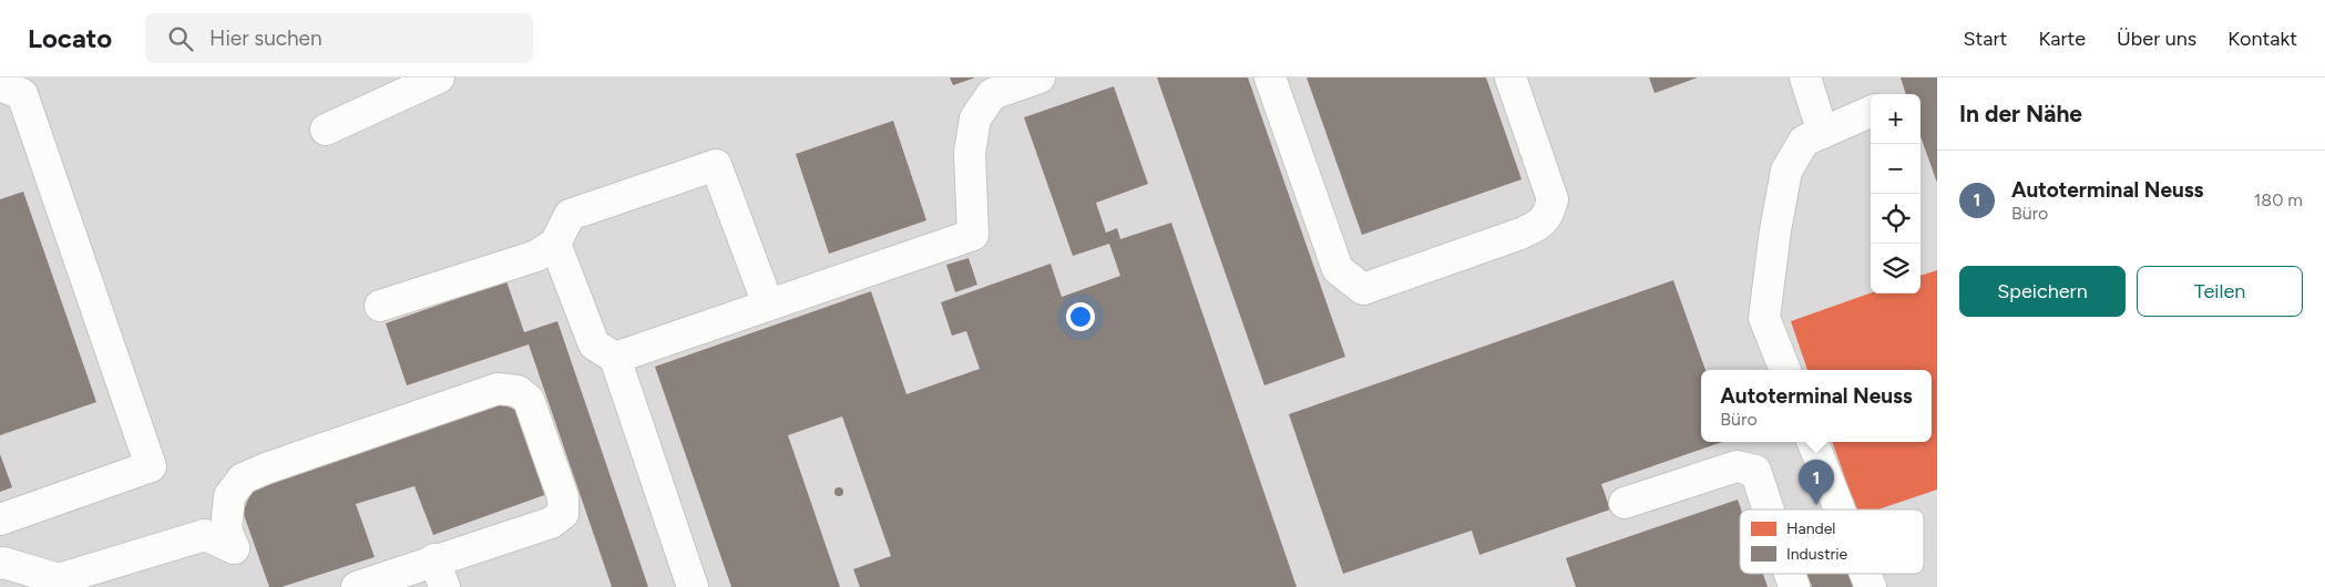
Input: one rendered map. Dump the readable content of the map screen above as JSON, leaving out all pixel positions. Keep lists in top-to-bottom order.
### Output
{
  "legend": ["Handel", "Industrie"],
  "page": {
    "header": "Locato",
    "search": "Hier suchen",
    "nav": [
      "Start",
      "Karte",
      "Über uns",
      "Kontakt"
    ],
    "heading": "In der Nähe",
    "map_buttons": ["+", "−"],
    "list": [
      {
        "mark": "1",
        "name": "Autoterminal Neuss",
        "note": "Büro",
        "value": "180 m"
      }
    ],
    "buttons": ["Speichern", "Teilen"],
    "popup": ["Autoterminal Neuss", "Büro"],
    "pins": "1"
  }
}
